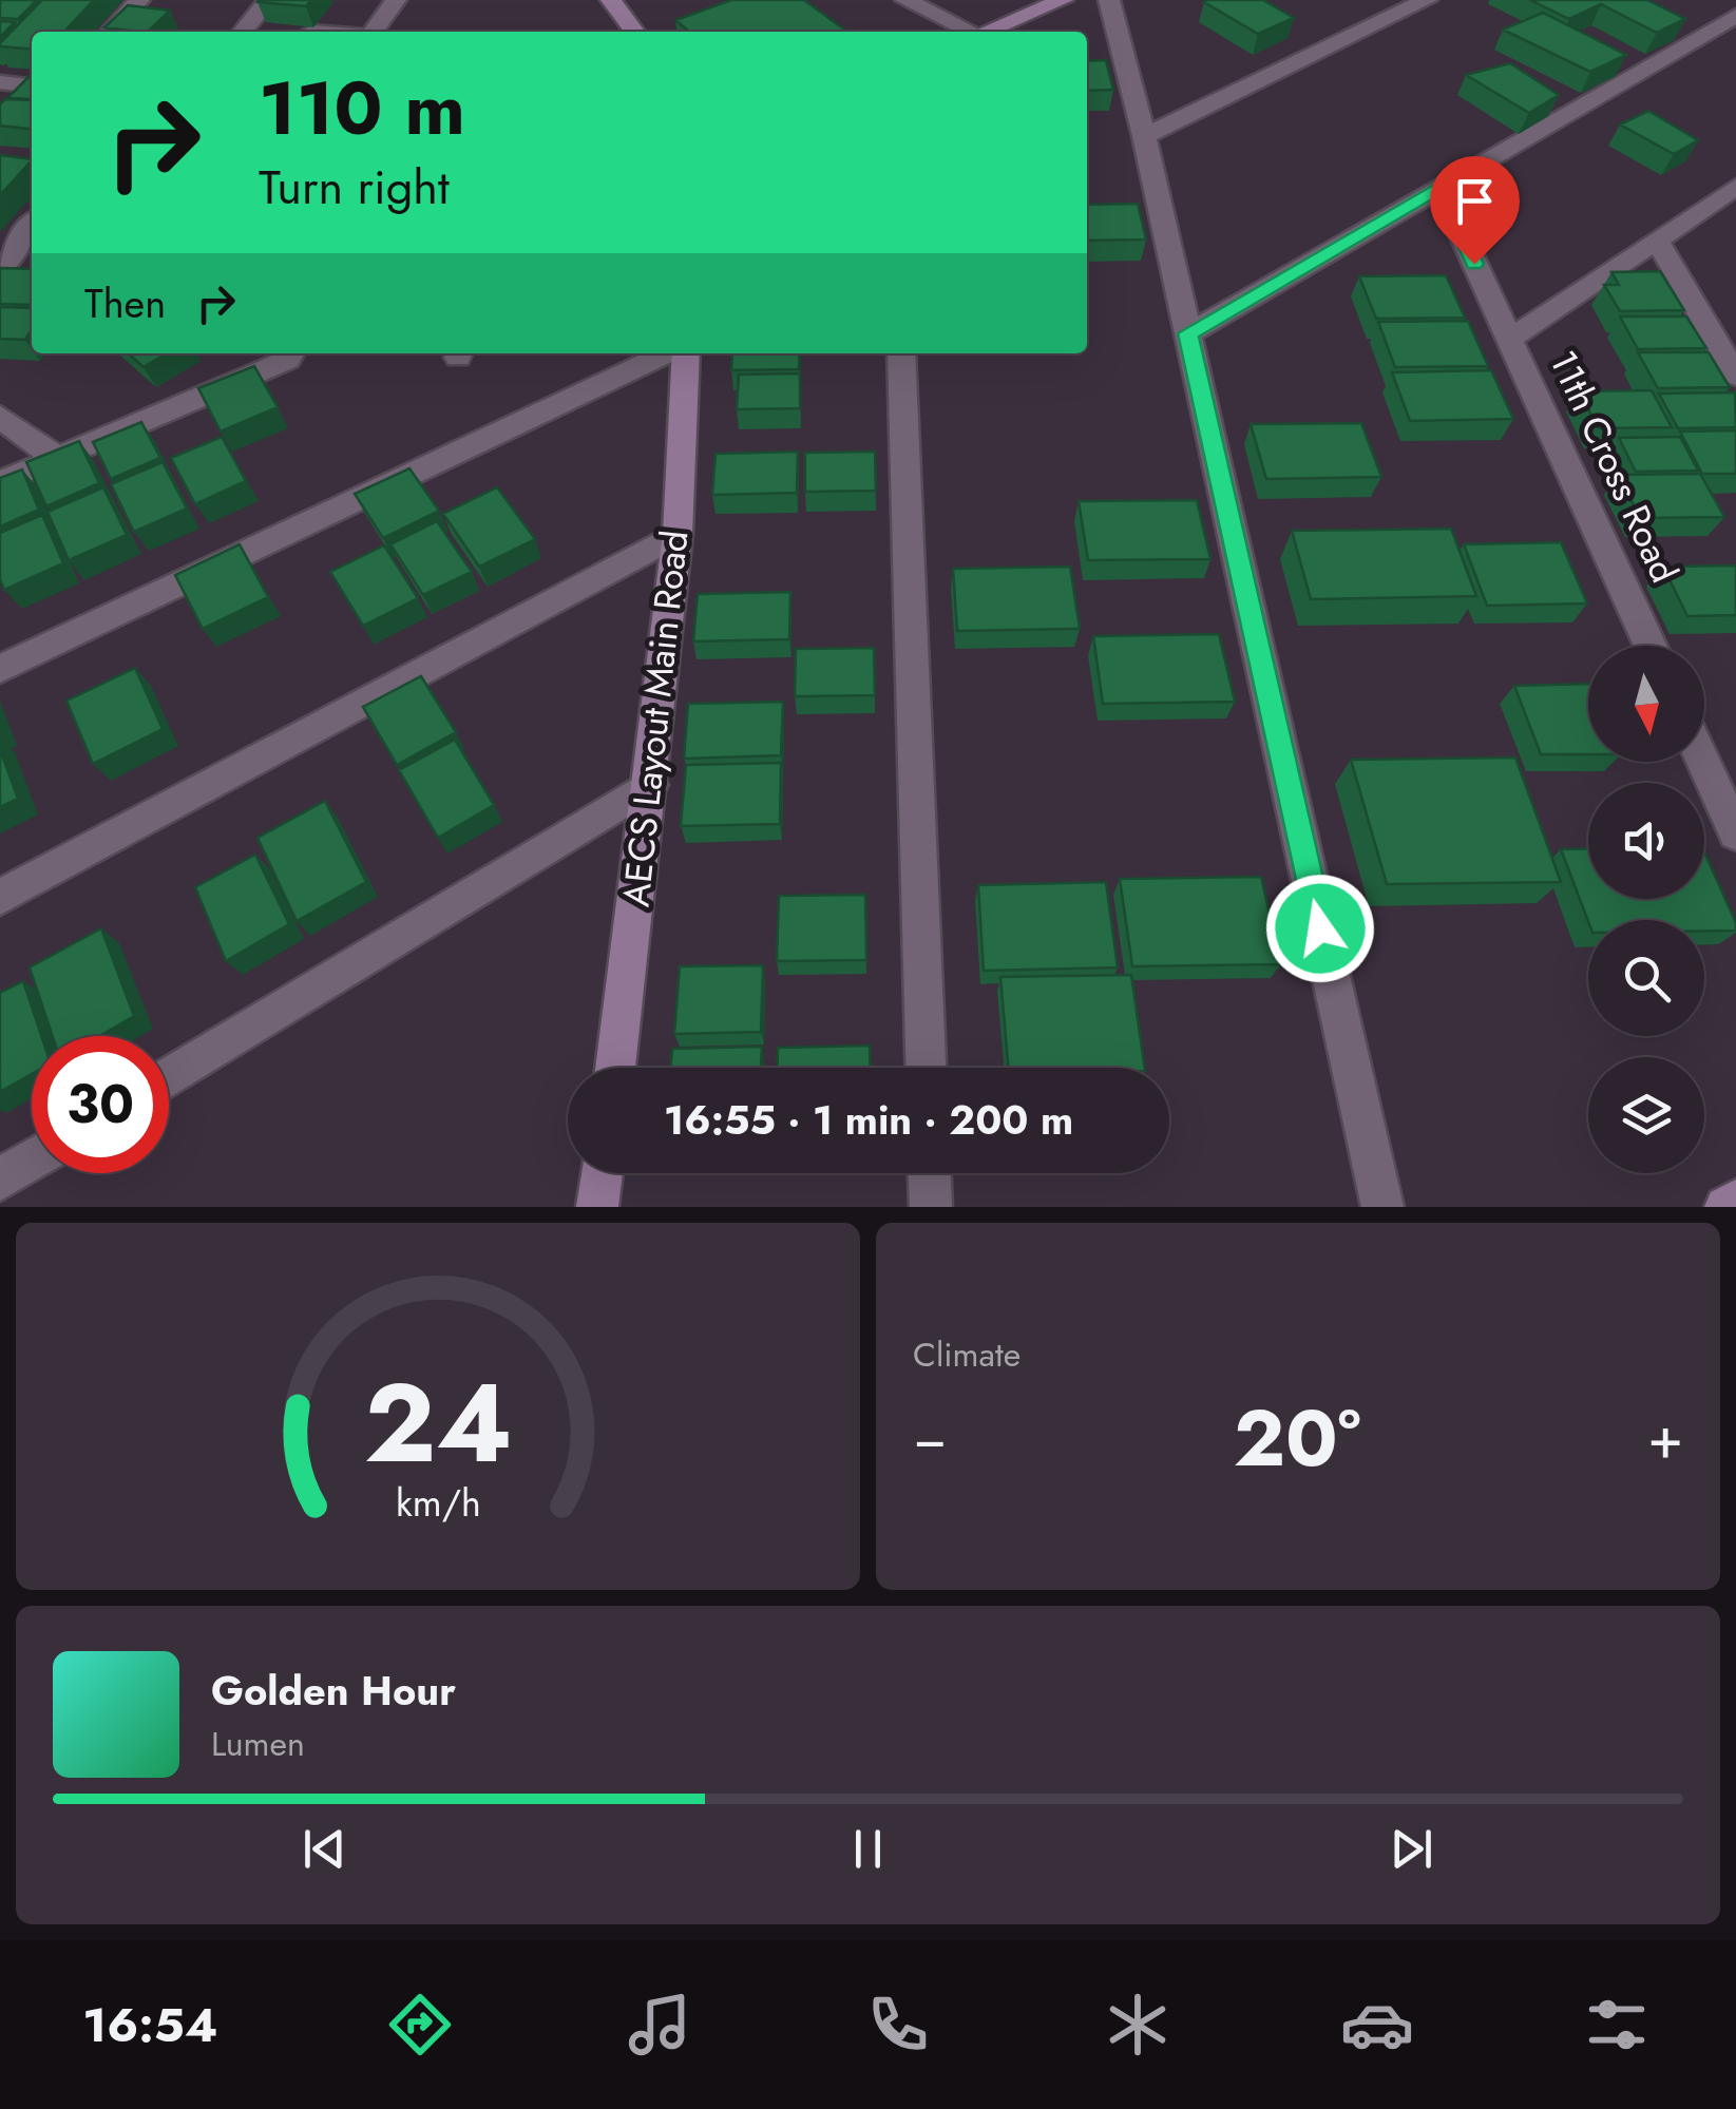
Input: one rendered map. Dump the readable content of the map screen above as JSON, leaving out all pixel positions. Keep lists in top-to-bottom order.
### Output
{
  "streets": {
    "street": ["11th Cross Road", "AECS Layout Main Road"]
  },
  "north": "bottom",
  "page": {
    "turn": ["110 m", "Turn right"],
    "then": "Then",
    "limit": "30",
    "trip": "16:55 · 1 min · 200 m",
    "tile": "Climate",
    "heat": ["−", "20°", "+"],
    "song": ["Golden Hour", "Lumen"],
    "tabs": "16:54",
    "gauge": ["24", "km/h"]
  }
}
